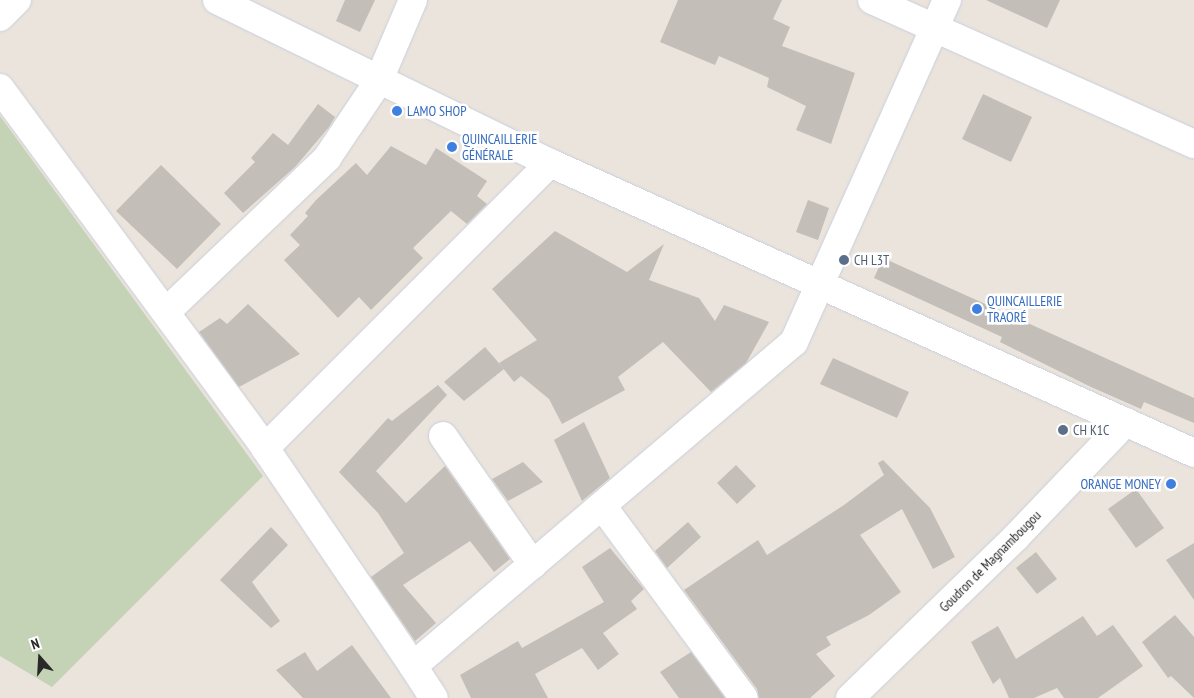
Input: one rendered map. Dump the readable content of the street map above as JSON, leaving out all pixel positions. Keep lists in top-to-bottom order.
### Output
{
  "streets": {
    "street": ["Goudron de Magnambougou"]
  },
  "places": [
    "LAMO SHOP",
    "QUINCAILLERIE GÉNÉRALE",
    "CH L3T",
    "QUINCAILLERIE TRAORÉ",
    "CH K1C",
    "ORANGE MONEY"
  ],
  "north": "top"
}
